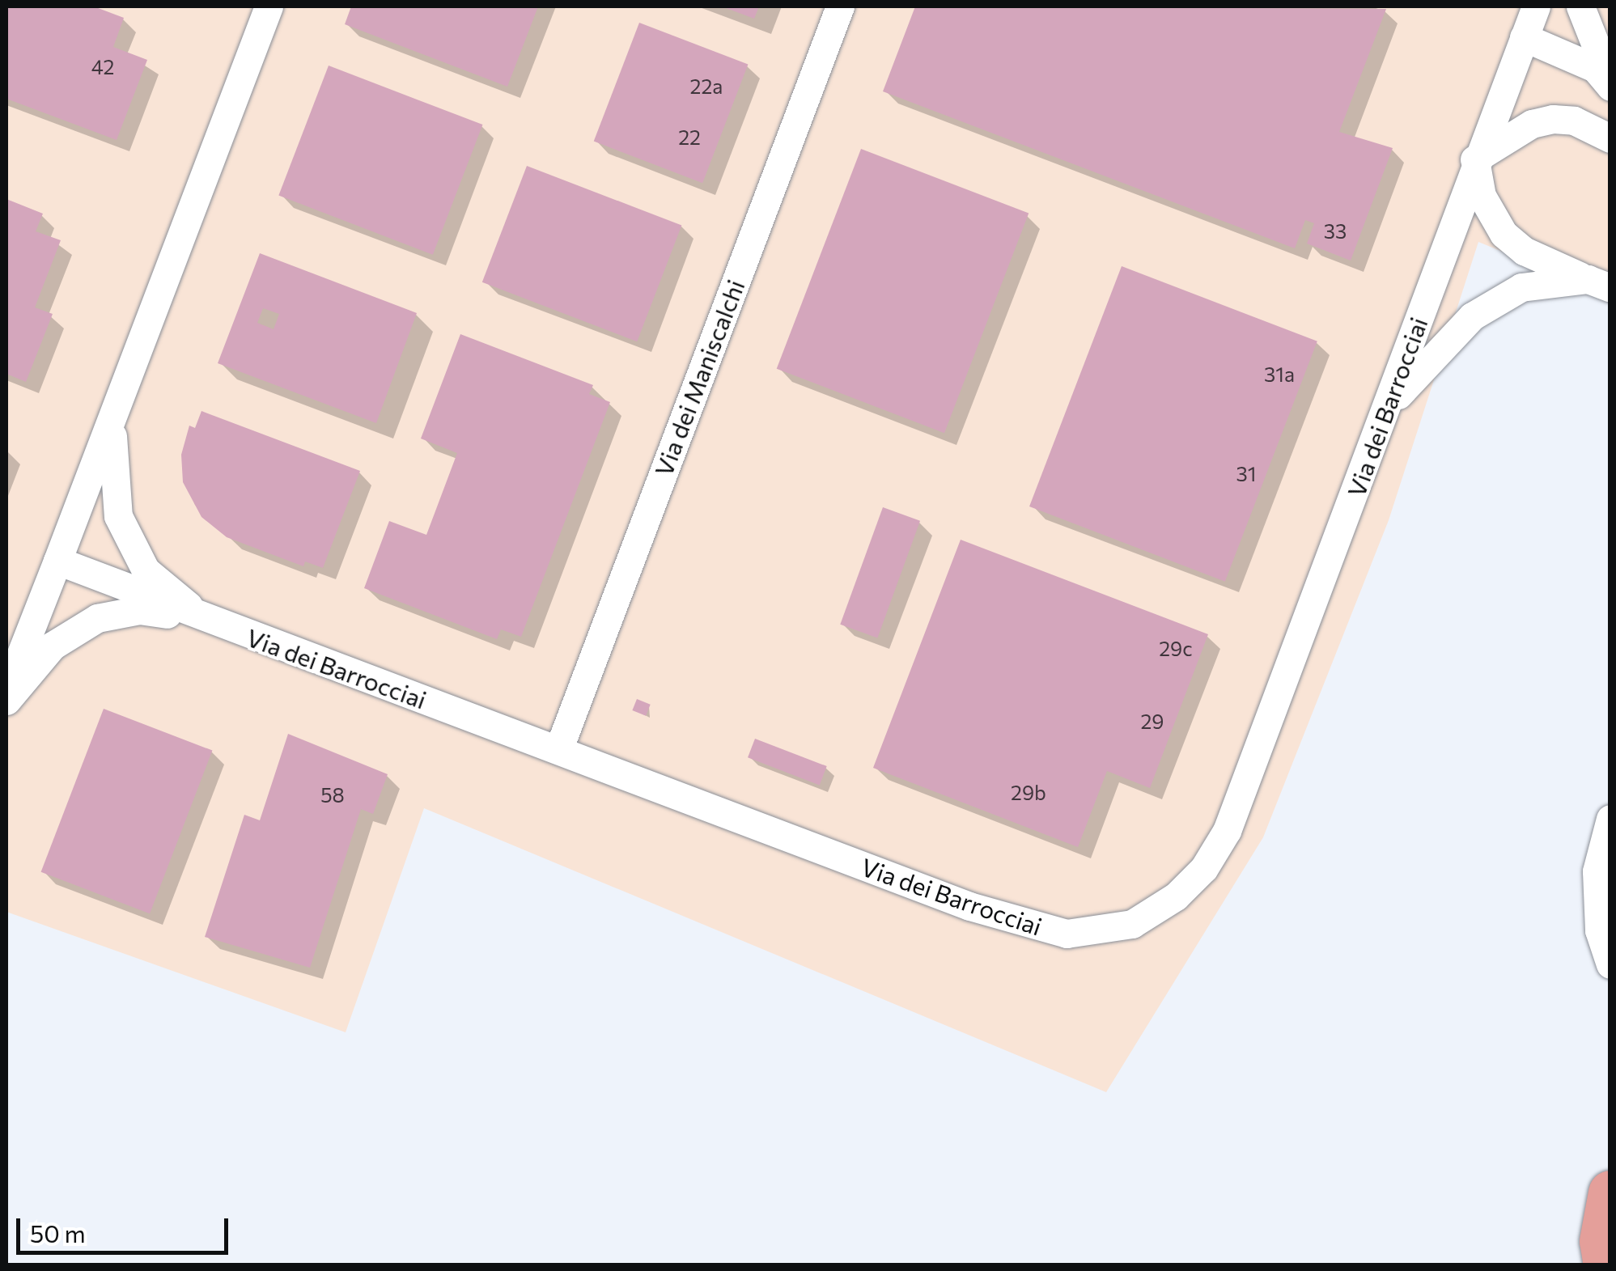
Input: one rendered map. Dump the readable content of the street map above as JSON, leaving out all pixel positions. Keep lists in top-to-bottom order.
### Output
{
  "streets": {
    "street": ["Via dei Maniscalchi", "Via dei Barrocciai"]
  },
  "crossings": [
    ["Via dei Maniscalchi", "Via dei Barrocciai"]
  ],
  "house_numbers": [
    "42",
    "22a",
    "22",
    "33",
    "31a",
    "31",
    "29c",
    "29",
    "29b",
    "58"
  ],
  "scale_bar": "50 m"
}
